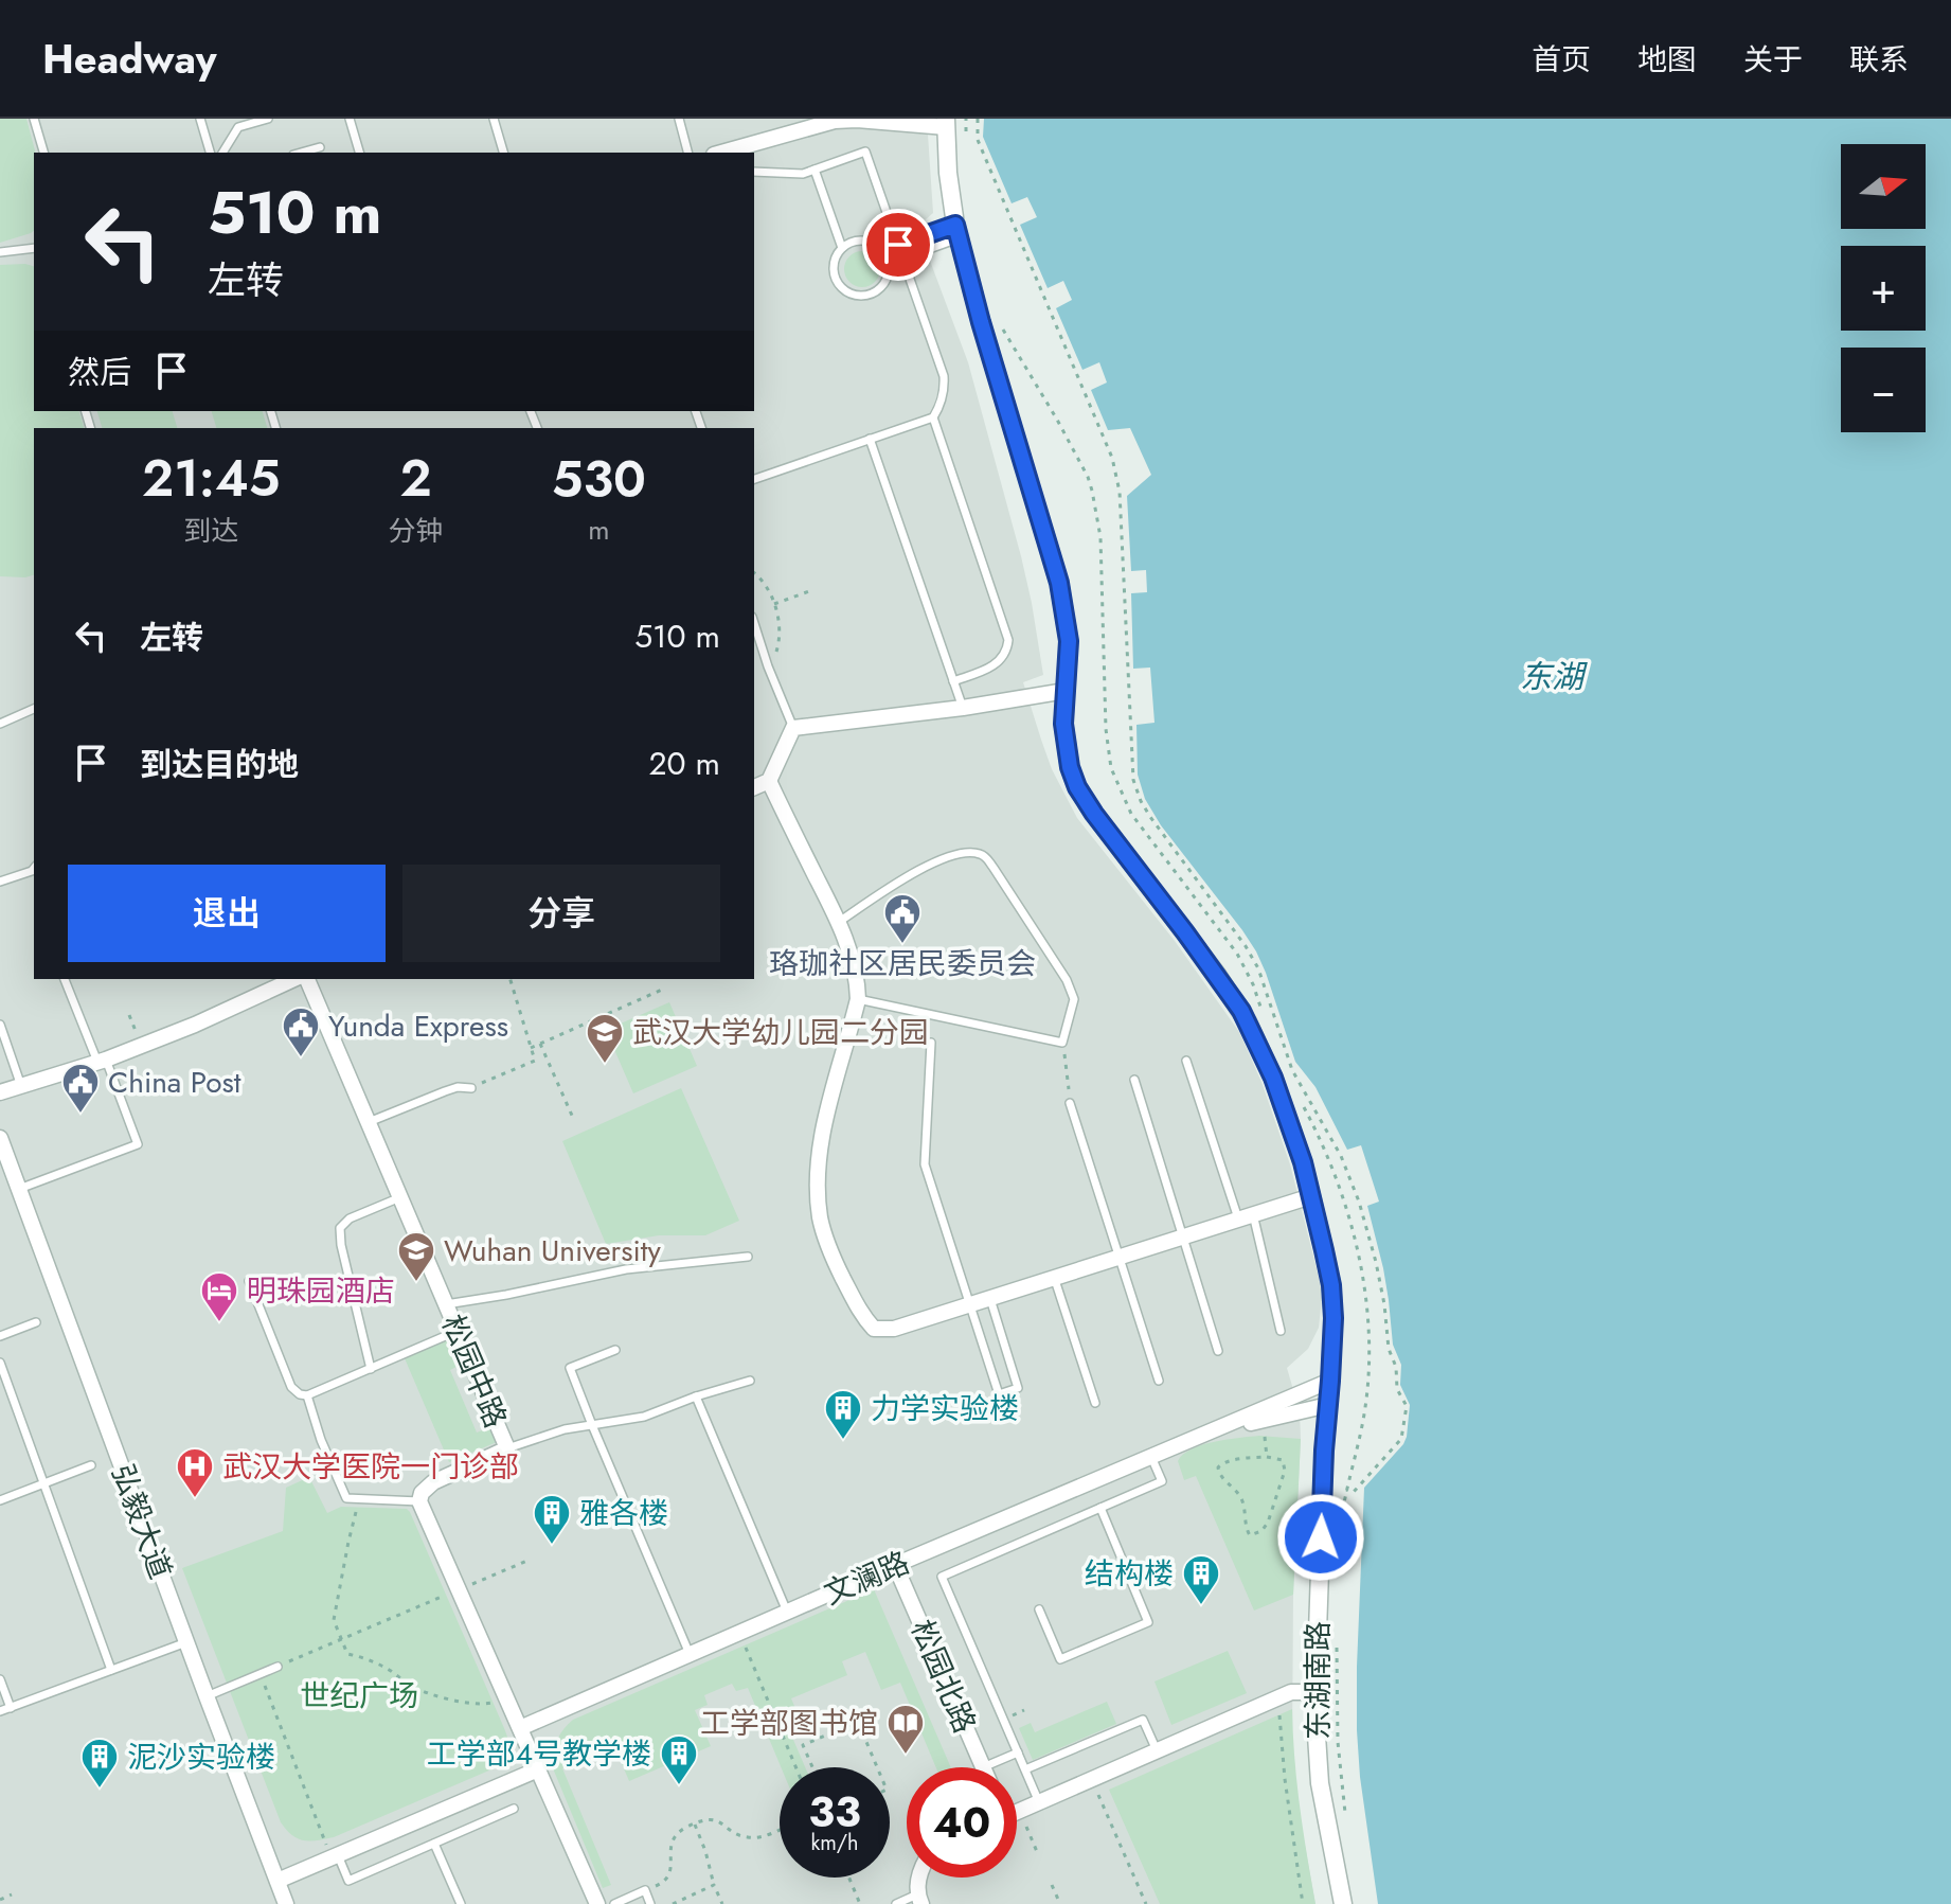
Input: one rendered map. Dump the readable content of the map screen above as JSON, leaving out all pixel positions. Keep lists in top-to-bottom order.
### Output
{
  "streets": {
    "street": [
      "松园中路",
      "弘毅大道",
      "文澜路",
      "松园北路",
      "东湖南路"
    ]
  },
  "crossings": [
    ["文澜路", "松园北路"],
    ["文澜路", "东湖南路"]
  ],
  "water": ["东湖"],
  "parks": ["世纪广场"],
  "places": {
    "public building": ["珞珈社区居民委员会", "Yunda Express", "China Post"],
    "school or university": ["武汉大学幼儿园二分园", "Wuhan University"],
    "hotel": ["明珠园酒店"],
    "building": [
      "力学实验楼",
      "雅各楼",
      "结构楼",
      "工学部4号教学楼",
      "泥沙实验楼"
    ],
    "hospital": ["武汉大学医院一门诊部"],
    "library": ["工学部图书馆"]
  },
  "north": "right",
  "page": {
    "header": "Headway",
    "nav": [
      "首页",
      "地图",
      "关于",
      "联系"
    ],
    "map_buttons": ["+", "−"],
    "turn": ["510 m", "左转"],
    "then": "然后",
    "eta": [
      "21:45",
      "到达",
      "2",
      "分钟",
      "530",
      "m"
    ],
    "list": [
      {
        "name": "左转",
        "value": "510 m"
      },
      {
        "name": "到达目的地",
        "value": "20 m"
      }
    ],
    "buttons": ["退出", "分享"],
    "speed": "33 km/h",
    "limit": "40"
  }
}
